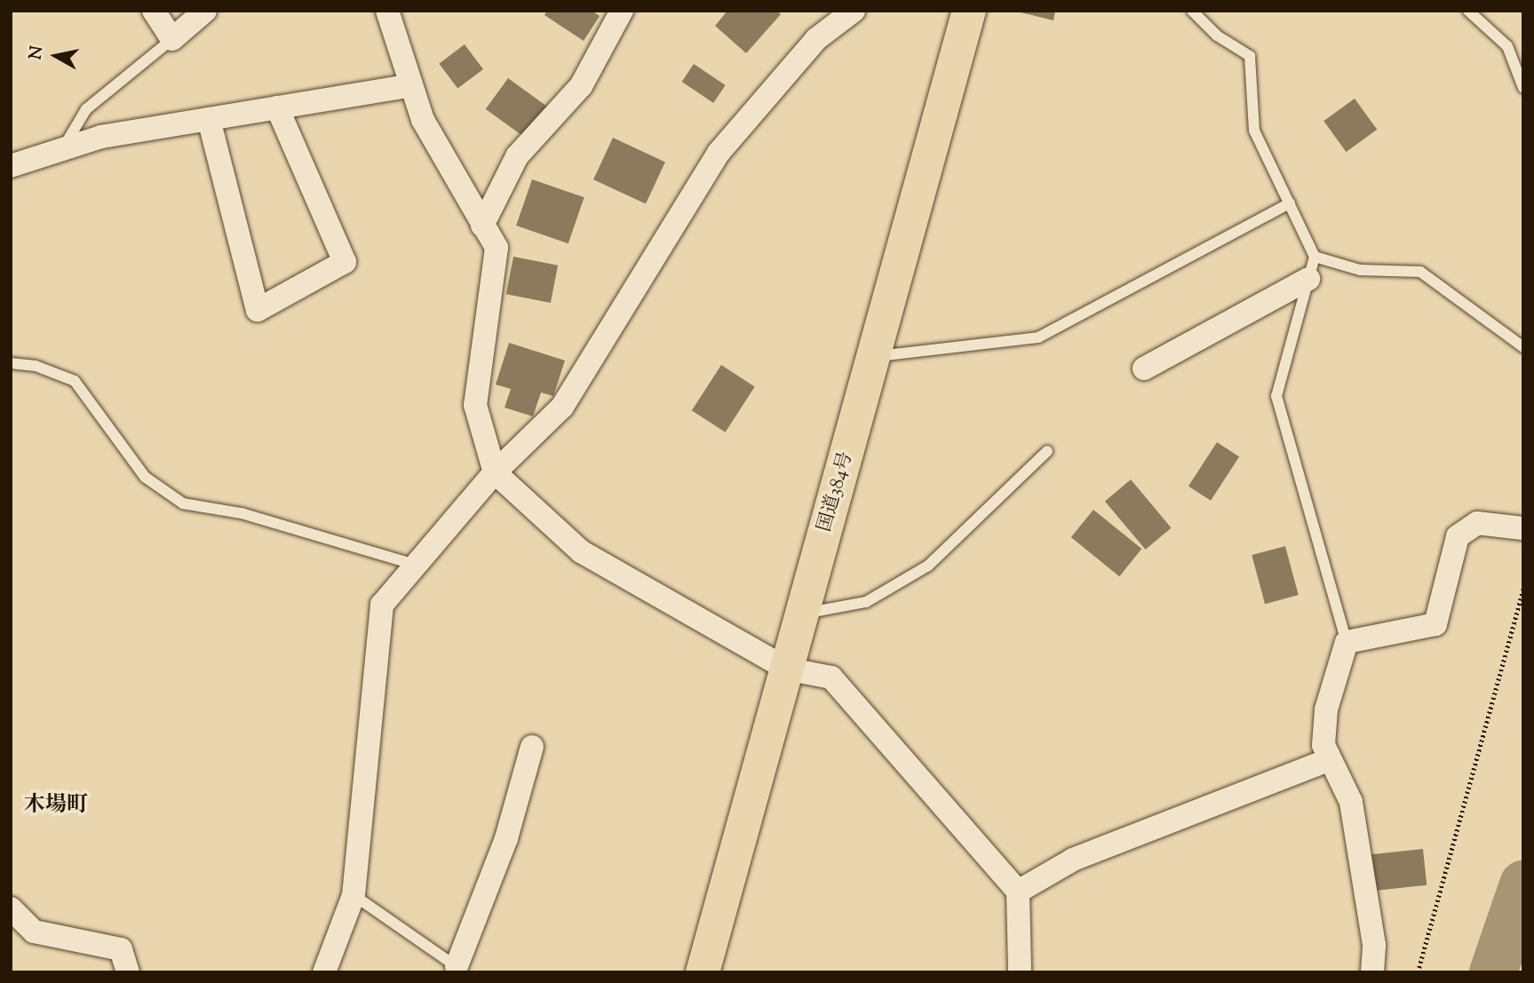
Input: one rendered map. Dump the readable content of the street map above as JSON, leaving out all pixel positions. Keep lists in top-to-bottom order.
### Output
{
  "streets": {
    "highway": ["国道384号"]
  },
  "districts": ["木場町"],
  "north": "left"
}
